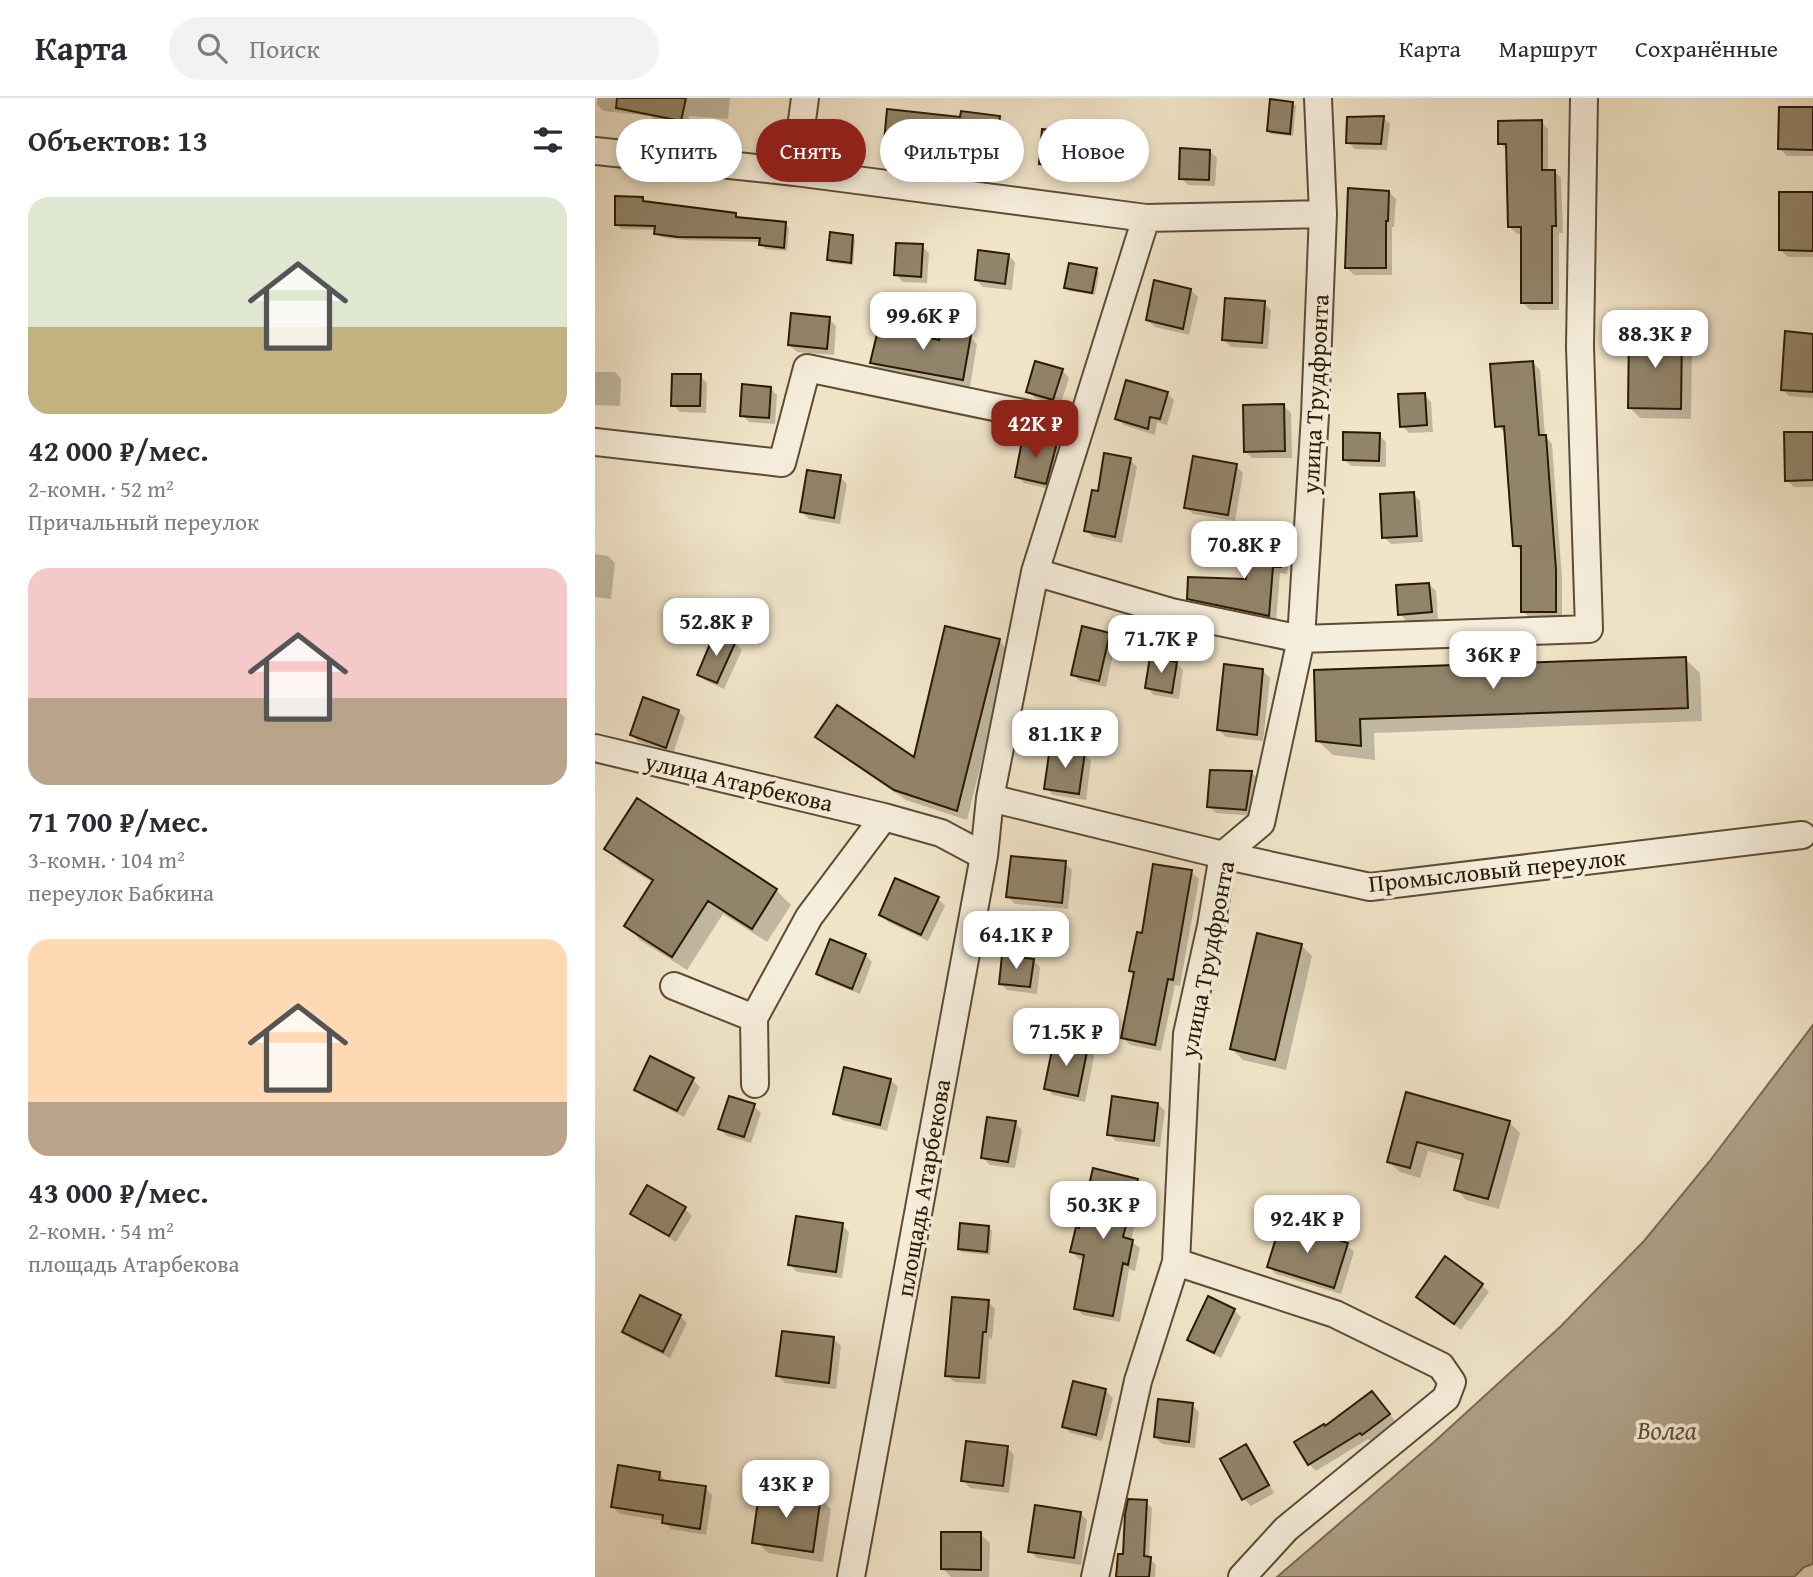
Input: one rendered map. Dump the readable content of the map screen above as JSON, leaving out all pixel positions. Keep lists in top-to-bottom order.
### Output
{
  "streets": {
    "street": [
      "улица Трудфронта",
      "улица Атарбекова",
      "Промысловый переулок",
      "площадь Атарбекова"
    ]
  },
  "crossings": [
    ["улица Трудфронта", "Промысловый переулок"],
    ["улица Атарбекова", "площадь Атарбекова"],
    ["Промысловый переулок", "площадь Атарбекова"]
  ],
  "water": ["Волга"],
  "page": {
    "header": "Карта",
    "search": "Поиск",
    "nav": ["Карта", "Маршрут", "Сохранённые"],
    "heading": "Объектов: 13",
    "chip": [
      "Купить",
      "Снять",
      "Фильтры",
      "Новое"
    ],
    "list": [
      {
        "name": "42 000 ₽/мес.",
        "note": "2-комн. · 52 m² · Причальный переулок"
      },
      {
        "name": "71 700 ₽/мес.",
        "note": "3-комн. · 104 m² · переулок Бабкина"
      },
      {
        "name": "43 000 ₽/мес.",
        "note": "2-комн. · 54 m² · площадь Атарбекова"
      }
    ],
    "price": [
      "99.6K ₽",
      "88.3K ₽",
      "42K ₽",
      "70.8K ₽",
      "52.8K ₽",
      "71.7K ₽",
      "36K ₽",
      "81.1K ₽",
      "64.1K ₽",
      "71.5K ₽",
      "50.3K ₽",
      "92.4K ₽",
      "43K ₽"
    ]
  }
}
